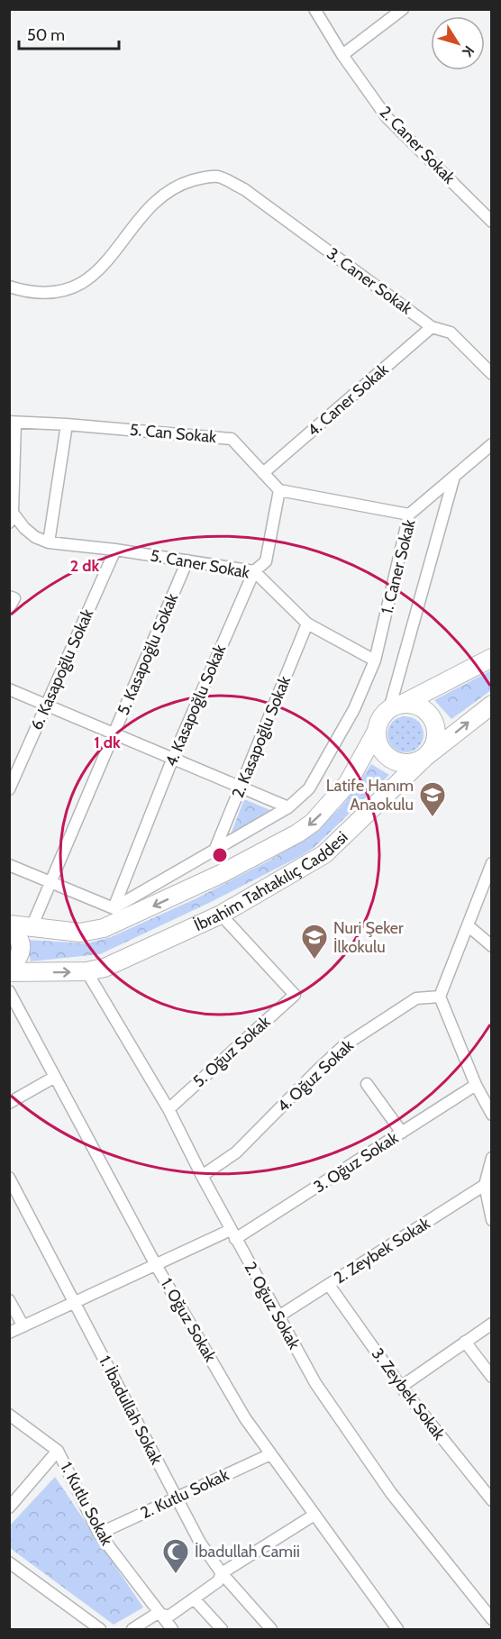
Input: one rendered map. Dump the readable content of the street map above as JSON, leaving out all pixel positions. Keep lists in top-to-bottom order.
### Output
{
  "streets": {
    "main road": ["İbrahim Tahtakılıç Caddesi"],
    "street": [
      "2. Caner Sokak",
      "3. Caner Sokak",
      "4. Caner Sokak",
      "5. Can Sokak",
      "5. Caner Sokak",
      "1. Caner Sokak",
      "5. Kasapoğlu Sokak",
      "6. Kasapoğlu Sokak",
      "4. Kasapoğlu Sokak",
      "2. Kasapoğlu Sokak",
      "5. Oğuz Sokak",
      "4. Oğuz Sokak",
      "3. Oğuz Sokak",
      "2. Zeybek Sokak",
      "2. Oğuz Sokak",
      "1. Oğuz Sokak",
      "3. Zeybek Sokak",
      "1. İbadullah Sokak",
      "2. Kutlu Sokak",
      "1. Kutlu Sokak"
    ]
  },
  "crossings": [
    ["3. Caner Sokak", "4. Caner Sokak"],
    ["4. Caner Sokak", "5. Can Sokak"],
    ["5. Can Sokak", "4. Kasapoğlu Sokak"],
    ["5. Caner Sokak", "1. Caner Sokak"],
    ["5. Caner Sokak", "5. Kasapoğlu Sokak"],
    ["5. Caner Sokak", "6. Kasapoğlu Sokak"],
    ["5. Caner Sokak", "4. Kasapoğlu Sokak"],
    ["5. Caner Sokak", "2. Kasapoğlu Sokak"],
    ["1. Caner Sokak", "4. Kasapoğlu Sokak"],
    ["1. Caner Sokak", "2. Kasapoğlu Sokak"],
    ["1. Caner Sokak", "İbrahim Tahtakılıç Caddesi"],
    ["5. Kasapoğlu Sokak", "İbrahim Tahtakılıç Caddesi"],
    ["4. Kasapoğlu Sokak", "İbrahim Tahtakılıç Caddesi"],
    ["İbrahim Tahtakılıç Caddesi", "5. Oğuz Sokak"],
    ["İbrahim Tahtakılıç Caddesi", "2. Oğuz Sokak"],
    ["5. Oğuz Sokak", "2. Oğuz Sokak"],
    ["4. Oğuz Sokak", "2. Oğuz Sokak"],
    ["3. Oğuz Sokak", "2. Oğuz Sokak"],
    ["3. Oğuz Sokak", "1. Oğuz Sokak"],
    ["3. Oğuz Sokak", "1. İbadullah Sokak"],
    ["2. Zeybek Sokak", "2. Oğuz Sokak"],
    ["2. Zeybek Sokak", "3. Zeybek Sokak"],
    ["1. Oğuz Sokak", "2. Kutlu Sokak"],
    ["1. İbadullah Sokak", "2. Kutlu Sokak"],
    ["2. Kutlu Sokak", "1. Kutlu Sokak"]
  ],
  "places": {
    "school or university": ["Latife Hanım Anaokulu", "Nuri Şeker İlkokulu"],
    "mosque": ["İbadullah Camii"]
  },
  "scale_bar": "50 m",
  "north": "bottom right",
  "rings": ["2 dk", "1 dk"]
}
